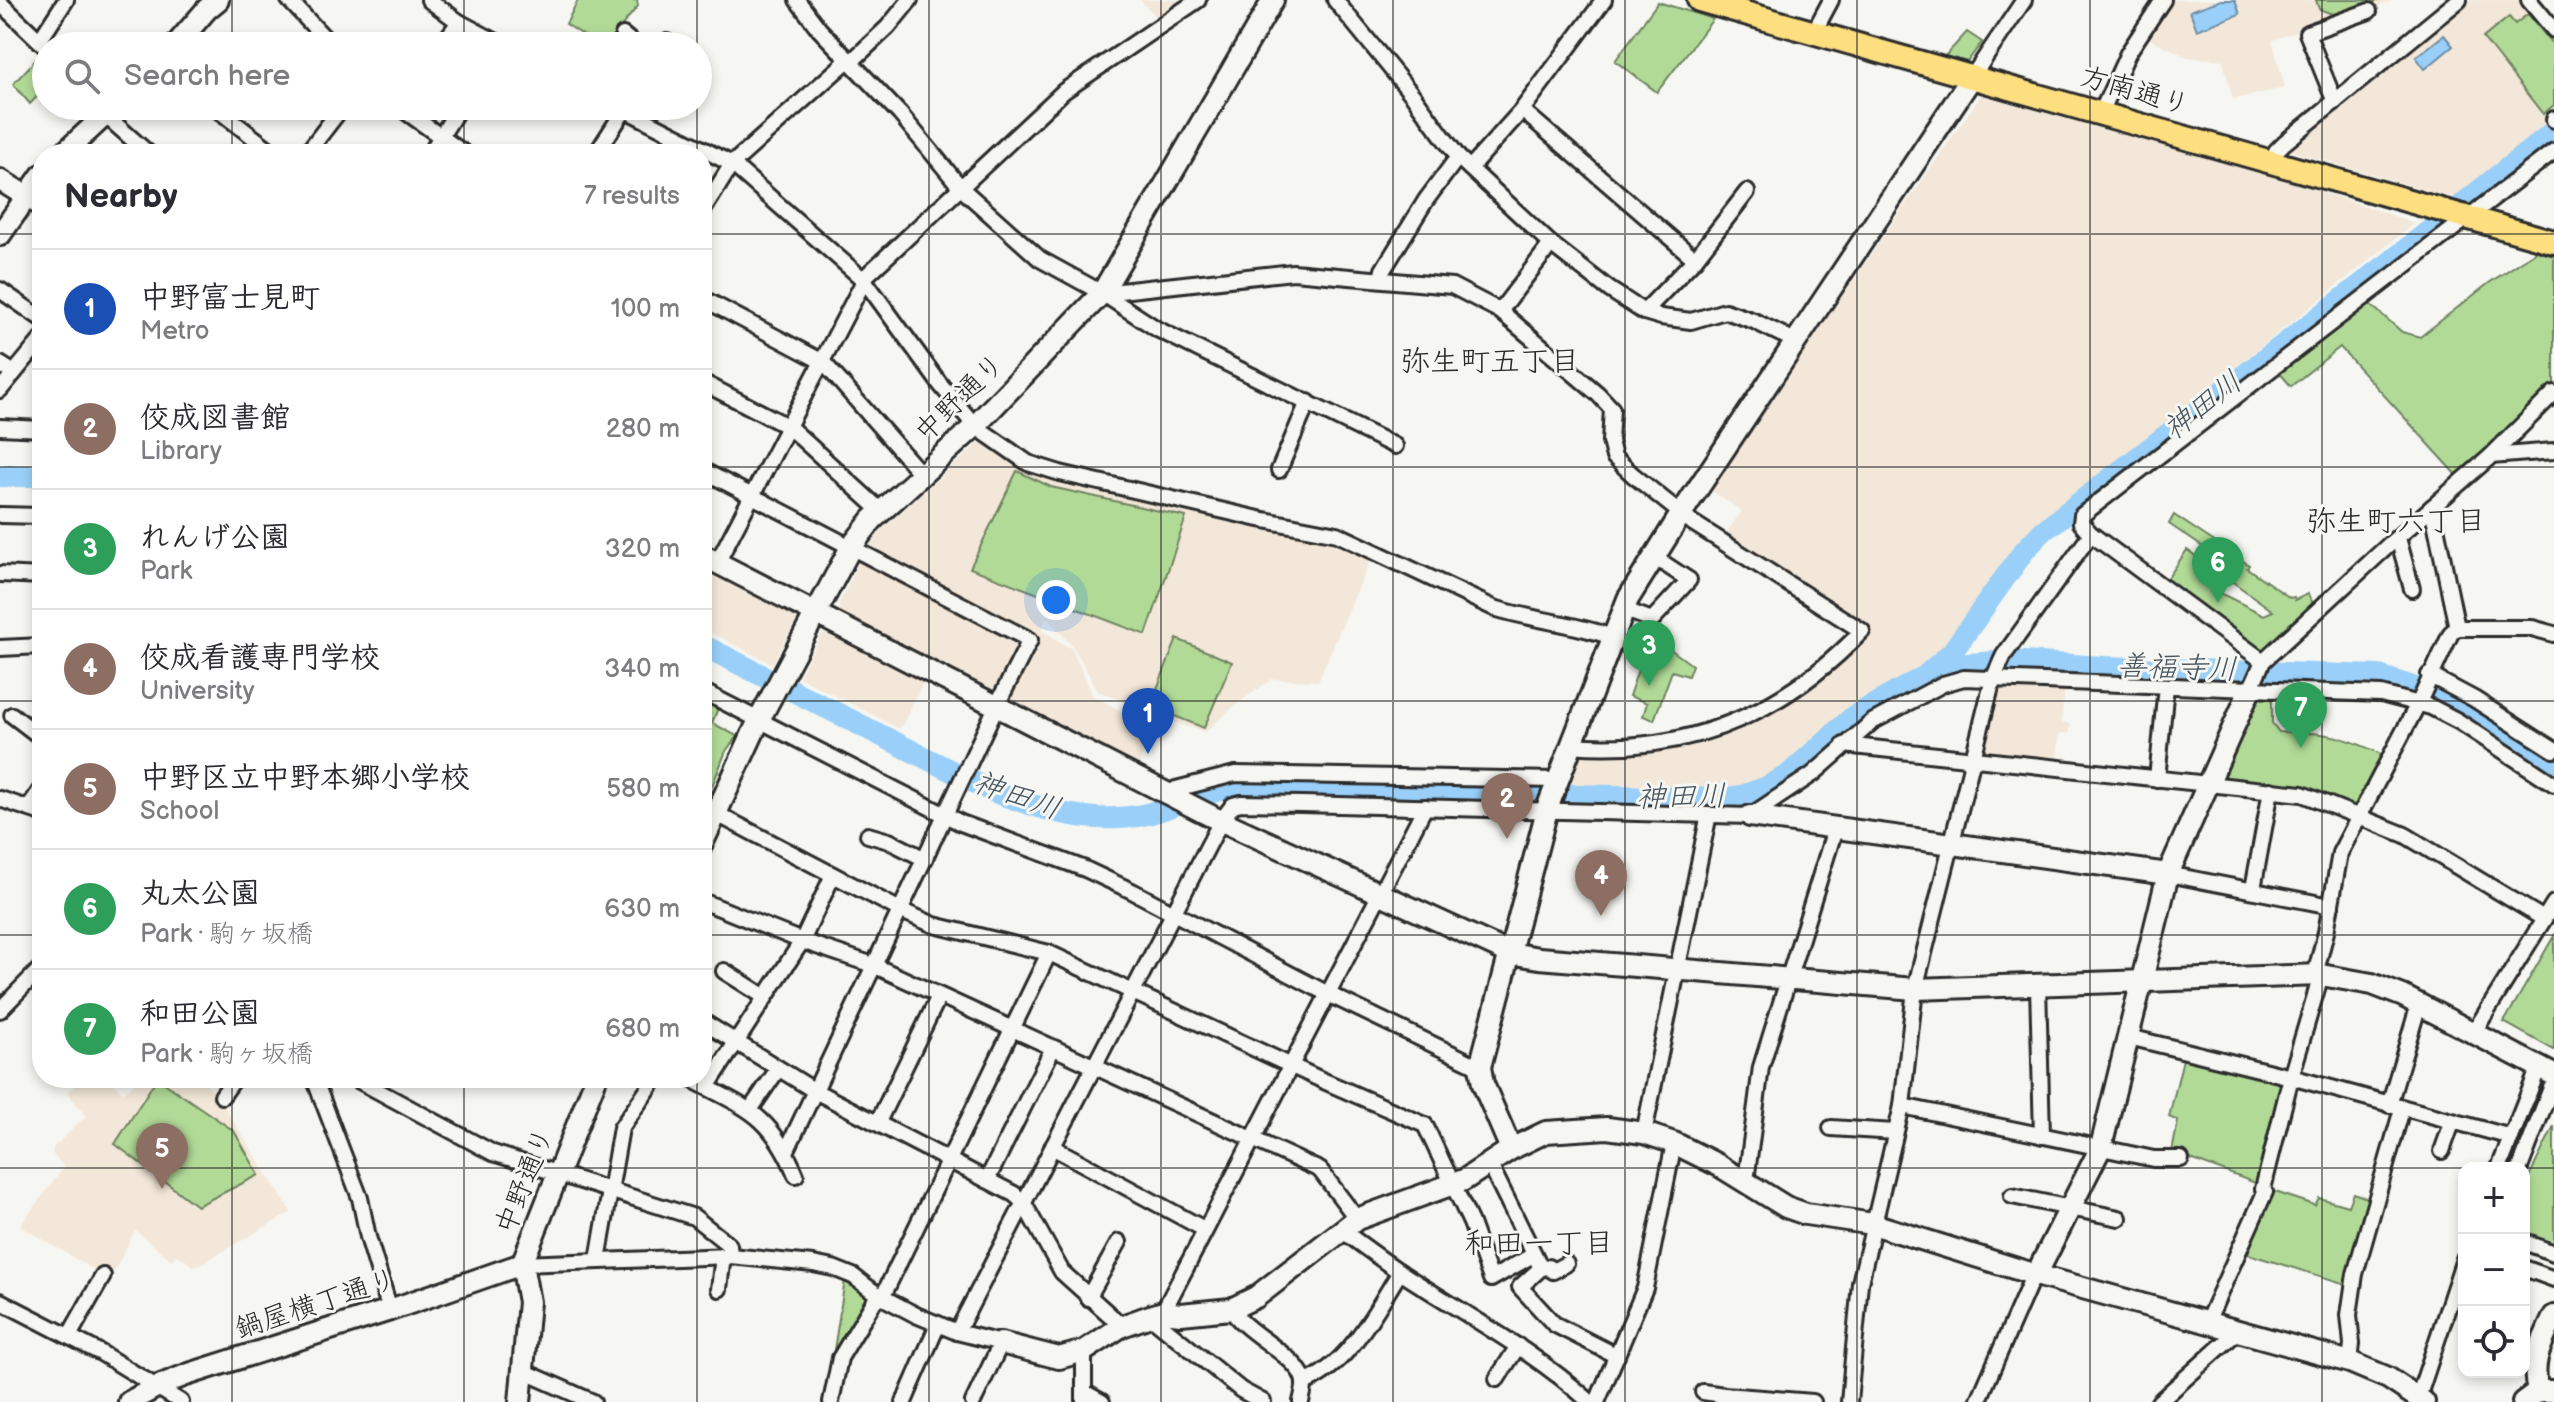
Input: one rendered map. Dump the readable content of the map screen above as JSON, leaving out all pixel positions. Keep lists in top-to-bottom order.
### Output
{
  "streets": {
    "main road": ["方南通り"],
    "street": ["中野通り", "鍋屋横丁通り"]
  },
  "crossings": [
    ["中野通り", "鍋屋横丁通り"]
  ],
  "districts": ["弥生町五丁目", "弥生町六丁目", "和田一丁目"],
  "water": ["神田川", "善福寺川"],
  "page": {
    "search": "Search here",
    "heading": ["Nearby", "7 results"],
    "list": [
      {
        "mark": "1",
        "name": "中野富士見町",
        "note": "Metro",
        "value": "100 m"
      },
      {
        "mark": "2",
        "name": "佼成図書館",
        "note": "Library",
        "value": "280 m"
      },
      {
        "mark": "3",
        "name": "れんげ公園",
        "note": "Park",
        "value": "320 m"
      },
      {
        "mark": "4",
        "name": "佼成看護専門学校",
        "note": "University",
        "value": "340 m"
      },
      {
        "mark": "5",
        "name": "中野区立中野本郷小学校",
        "note": "School",
        "value": "580 m"
      },
      {
        "mark": "6",
        "name": "丸太公園",
        "note": "Park · 駒ヶ坂橋",
        "value": "630 m"
      },
      {
        "mark": "7",
        "name": "和田公園",
        "note": "Park · 駒ヶ坂橋",
        "value": "680 m"
      }
    ],
    "pins": [
      "6",
      "3",
      "7",
      "1",
      "2",
      "4",
      "5"
    ],
    "map_buttons": ["+", "−"]
  }
}
